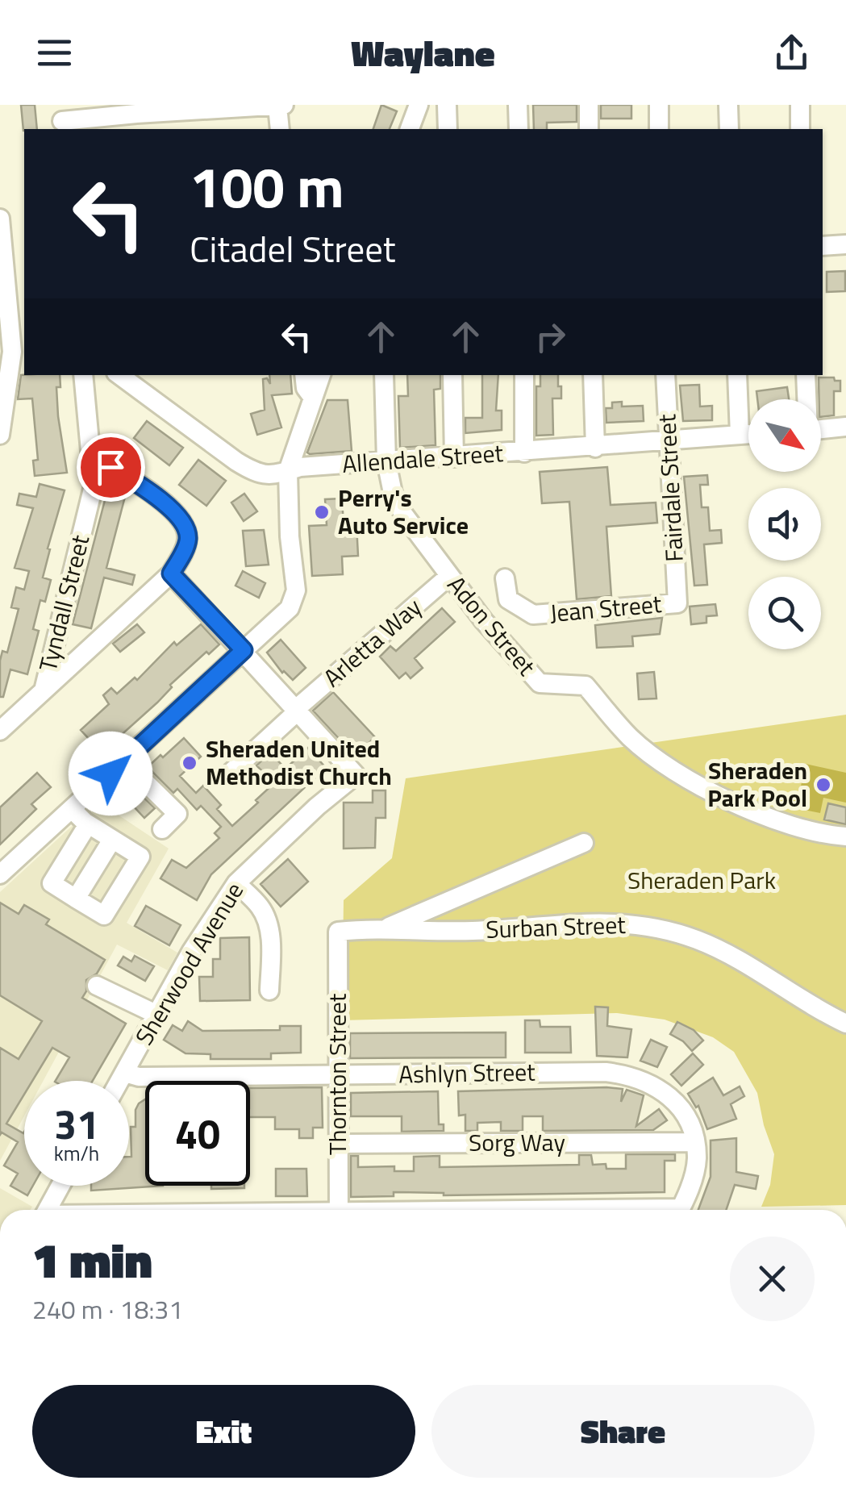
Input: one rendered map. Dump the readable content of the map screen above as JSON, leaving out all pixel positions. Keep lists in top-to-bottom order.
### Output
{
  "streets": {
    "street": [
      "Allendale Street",
      "Fairdale Street",
      "Tyndall Street",
      "Jean Street",
      "Adon Street",
      "Arletta Way",
      "Surban Street",
      "Sherwood Avenue",
      "Ashlyn Street",
      "Thornton Street",
      "Sorg Way"
    ]
  },
  "crossings": [
    ["Allendale Street", "Fairdale Street"],
    ["Allendale Street", "Adon Street"],
    ["Fairdale Street", "Jean Street"],
    ["Adon Street", "Arletta Way"],
    ["Arletta Way", "Sherwood Avenue"],
    ["Surban Street", "Thornton Street"],
    ["Sherwood Avenue", "Ashlyn Street"],
    ["Ashlyn Street", "Thornton Street"],
    ["Ashlyn Street", "Sorg Way"],
    ["Thornton Street", "Sorg Way"]
  ],
  "parks": ["Sheraden Park"],
  "places": ["Perry's Auto Service", "Sheraden United Methodist Church", "Sheraden Park Pool"],
  "north": "bottom right",
  "page": {
    "header": "Waylane",
    "turn": ["100 m", "Citadel Street"],
    "speed": "31 km/h",
    "limit": "40",
    "heading": ["1 min", "240 m · 18:31"],
    "buttons": ["Exit", "Share"]
  }
}
